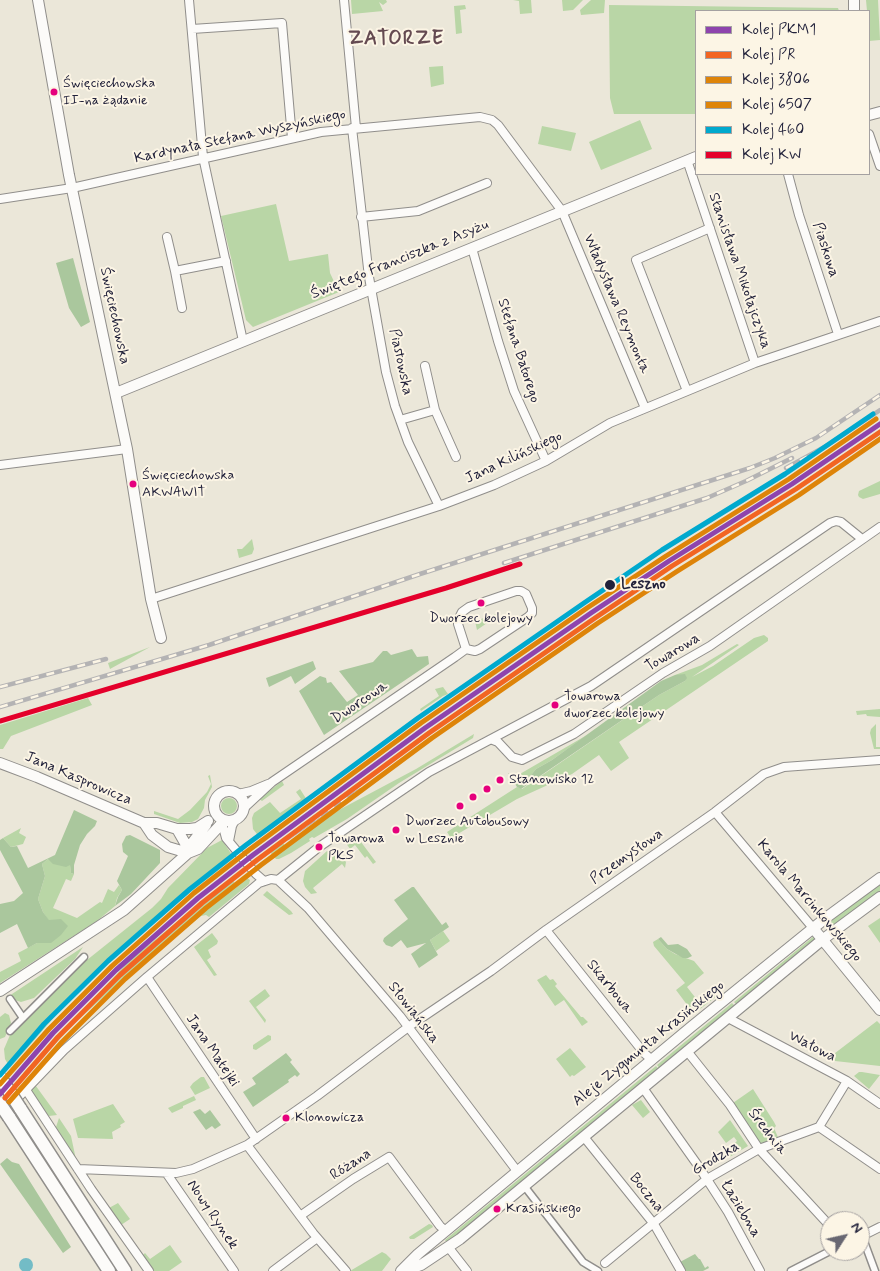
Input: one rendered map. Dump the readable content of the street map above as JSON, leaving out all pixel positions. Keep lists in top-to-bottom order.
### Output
{
  "streets": {
    "street": [
      "Kardynała Stefana Wyszyńskiego",
      "Piaskowa",
      "Świętego Franciszka z Asyżu",
      "Stanisława Mikołajczyka",
      "Władysława Reymonta",
      "Święciechowska",
      "Stefana Batorego",
      "Piastowska",
      "Jana Kilińskiego",
      "Towarowa",
      "Dworcowa",
      "Jana Kasprowicza",
      "Przemysłowa",
      "Karola Marcinkowskiego",
      "Skarbowa",
      "Słowiańska",
      "Aleje Zygmunta Krasińskiego",
      "Wałowa",
      "Jana Matejki",
      "Średnia",
      "Grodzka",
      "Różana",
      "Boczna",
      "Łaziebna",
      "Nowy Rynek"
    ]
  },
  "crossings": [
    ["Kardynała Stefana Wyszyńskiego", "Świętego Franciszka z Asyżu"],
    ["Kardynała Stefana Wyszyńskiego", "Władysława Reymonta"],
    ["Kardynała Stefana Wyszyńskiego", "Święciechowska"],
    ["Kardynała Stefana Wyszyńskiego", "Piastowska"],
    ["Piaskowa", "Jana Kilińskiego"],
    ["Świętego Franciszka z Asyżu", "Władysława Reymonta"],
    ["Świętego Franciszka z Asyżu", "Święciechowska"],
    ["Świętego Franciszka z Asyżu", "Stefana Batorego"],
    ["Świętego Franciszka z Asyżu", "Piastowska"],
    ["Stanisława Mikołajczyka", "Jana Kilińskiego"],
    ["Władysława Reymonta", "Jana Kilińskiego"],
    ["Święciechowska", "Jana Kilińskiego"],
    ["Stefana Batorego", "Jana Kilińskiego"],
    ["Piastowska", "Jana Kilińskiego"],
    ["Towarowa", "Słowiańska"],
    ["Przemysłowa", "Karola Marcinkowskiego"],
    ["Przemysłowa", "Skarbowa"],
    ["Przemysłowa", "Słowiańska"],
    ["Przemysłowa", "Jana Matejki"],
    ["Przemysłowa", "Nowy Rynek"],
    ["Karola Marcinkowskiego", "Aleje Zygmunta Krasińskiego"],
    ["Skarbowa", "Aleje Zygmunta Krasińskiego"],
    ["Słowiańska", "Aleje Zygmunta Krasińskiego"],
    ["Aleje Zygmunta Krasińskiego", "Wałowa"],
    ["Aleje Zygmunta Krasińskiego", "Średnia"],
    ["Aleje Zygmunta Krasińskiego", "Różana"],
    ["Aleje Zygmunta Krasińskiego", "Boczna"],
    ["Aleje Zygmunta Krasińskiego", "Łaziebna"],
    ["Jana Matejki", "Nowy Rynek"],
    ["Średnia", "Grodzka"],
    ["Grodzka", "Boczna"],
    ["Grodzka", "Łaziebna"]
  ],
  "districts": ["ZATORZE"],
  "places": [
    "Święciechowska II-na żądanie",
    "Święciechowska AKWAWIT",
    "Leszno",
    "Dworzec kolejowy",
    "Towarowa dworzec kolejowy",
    "Stanowisko 12",
    "Dworzec Autobusowy w Lesznie",
    "Towarowa PKS",
    "Klonowicza",
    "Krasińskiego"
  ],
  "lines": [
    "rail line 460",
    "rail line 3806",
    "rail line PKM1",
    "rail line PR",
    "rail line 6507",
    "rail line KW"
  ],
  "legend": [
    "Kolej PKM1",
    "Kolej PR",
    "Kolej 3806",
    "Kolej 6507",
    "Kolej 460",
    "Kolej KW"
  ],
  "north": "top right"
}
